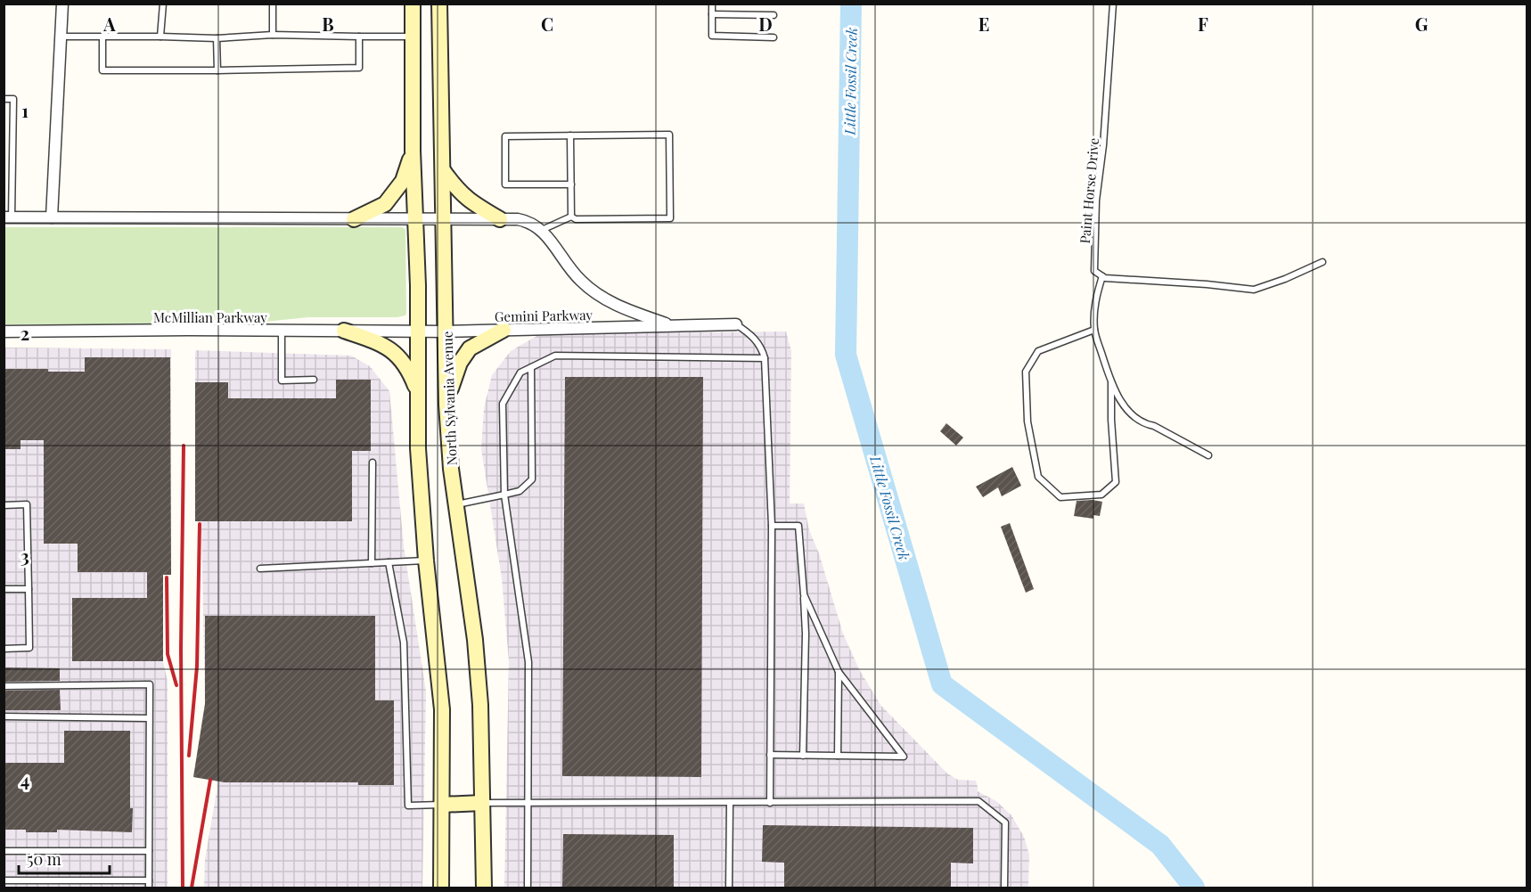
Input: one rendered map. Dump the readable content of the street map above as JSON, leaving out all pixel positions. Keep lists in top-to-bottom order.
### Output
{
  "streets": {
    "main road": ["North Sylvania Avenue"],
    "street": ["Gemini Parkway", "McMillian Parkway"],
    "lane": ["Paint Horse Drive"]
  },
  "crossings": [
    ["Gemini Parkway", "McMillian Parkway"],
    ["Gemini Parkway", "North Sylvania Avenue"]
  ],
  "water": ["Little Fossil Creek"],
  "scale_bar": "50 m",
  "grid": {
    "columns": [
      "A",
      "B",
      "C",
      "D",
      "E",
      "F",
      "G"
    ],
    "rows": [
      "1",
      "2",
      "3",
      "4"
    ]
  }
}
